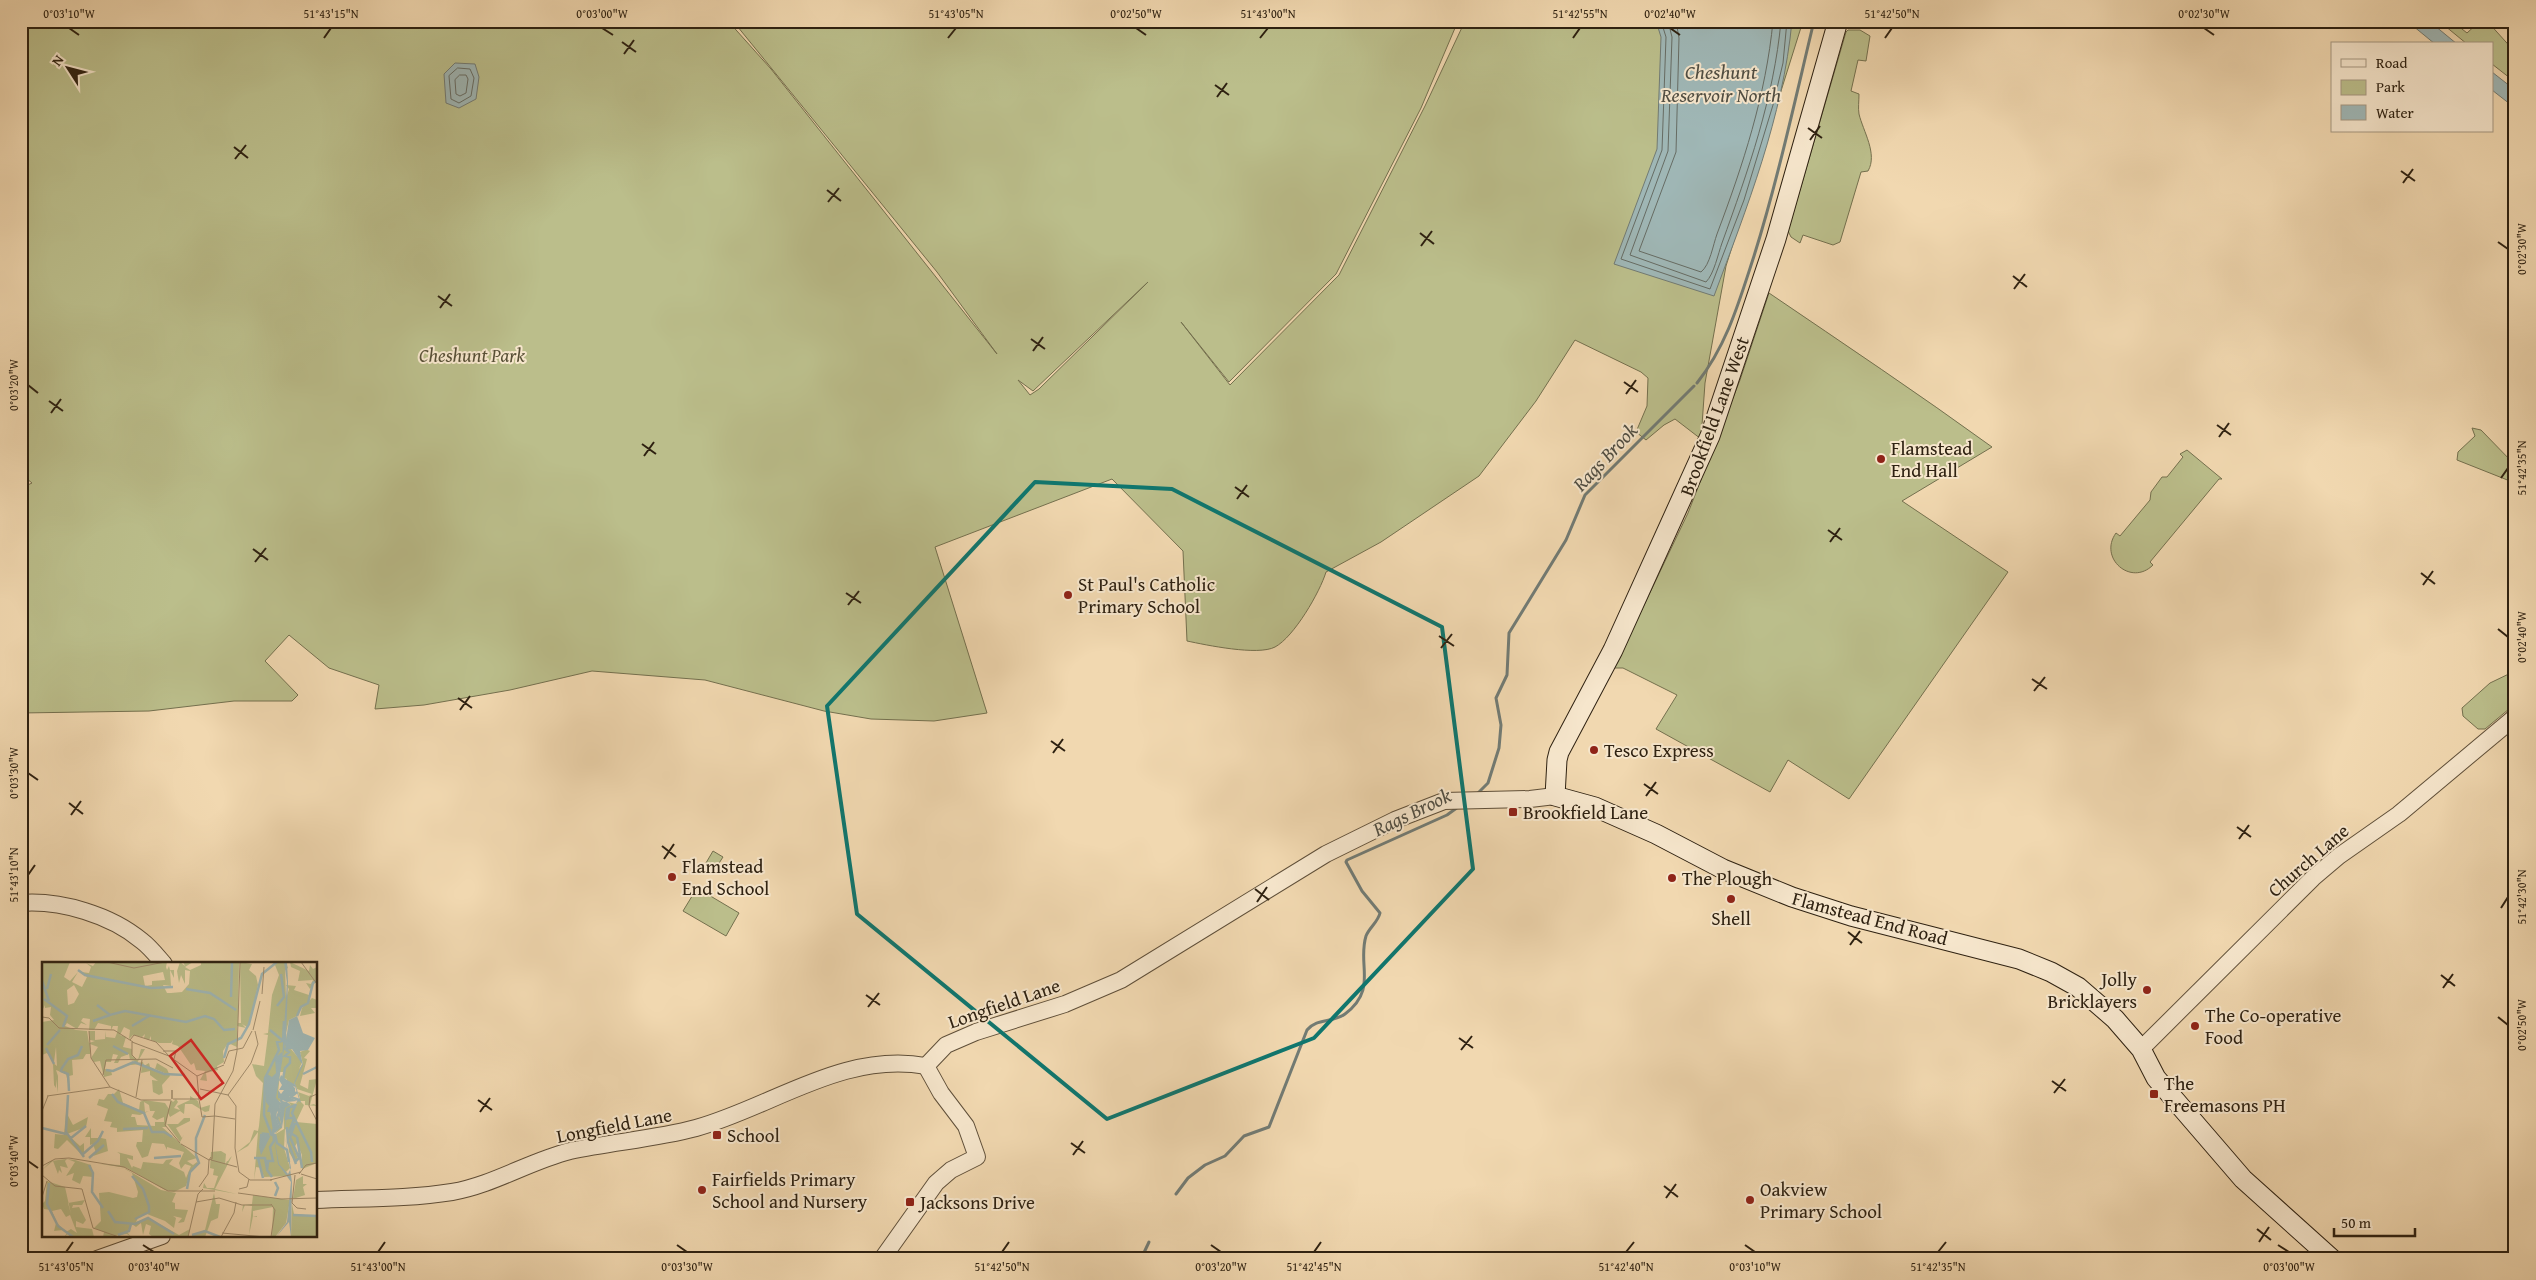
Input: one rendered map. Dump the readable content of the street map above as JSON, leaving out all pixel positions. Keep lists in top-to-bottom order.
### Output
{
  "streets": {
    "main road": ["Brookfield Lane West", "Flamstead End Road"],
    "street": ["Church Lane", "Longfield Lane"]
  },
  "crossings": [
    ["Brookfield Lane West", "Flamstead End Road"],
    ["Brookfield Lane West", "Longfield Lane"],
    ["Church Lane", "Flamstead End Road"],
    ["Flamstead End Road", "Longfield Lane"]
  ],
  "water": ["Cheshunt Reservoir North", "Rags Brook"],
  "parks": ["Cheshunt Park"],
  "places": {
    "other": [
      "Flamstead End Hall",
      "St Paul's Catholic Primary School",
      "Tesco Express",
      "Flamstead End School",
      "The Plough",
      "Shell",
      "Jolly Bricklayers",
      "The Co-operative Food",
      "Fairfields Primary School and Nursery",
      "Oakview Primary School"
    ],
    "transit": [
      "Brookfield Lane",
      "The Freemasons PH",
      "School",
      "Jacksons Drive"
    ]
  },
  "legend": ["Road", "Park", "Water"],
  "scale_bar": "50 m",
  "north": "top left",
  "coordinates": [
    "0°03'10\"W",
    "51°43'15\"N",
    "0°03'00\"W",
    "51°43'05\"N",
    "0°02'50\"W",
    "51°43'00\"N",
    "51°42'55\"N",
    "0°02'40\"W",
    "51°42'50\"N",
    "0°02'30\"W",
    "0°03'20\"W",
    "51°42'35\"N",
    "0°03'30\"W",
    "51°43'10\"N",
    "51°42'30\"N",
    "0°03'40\"W",
    "51°42'45\"N",
    "51°42'40\"N"
  ]
}
